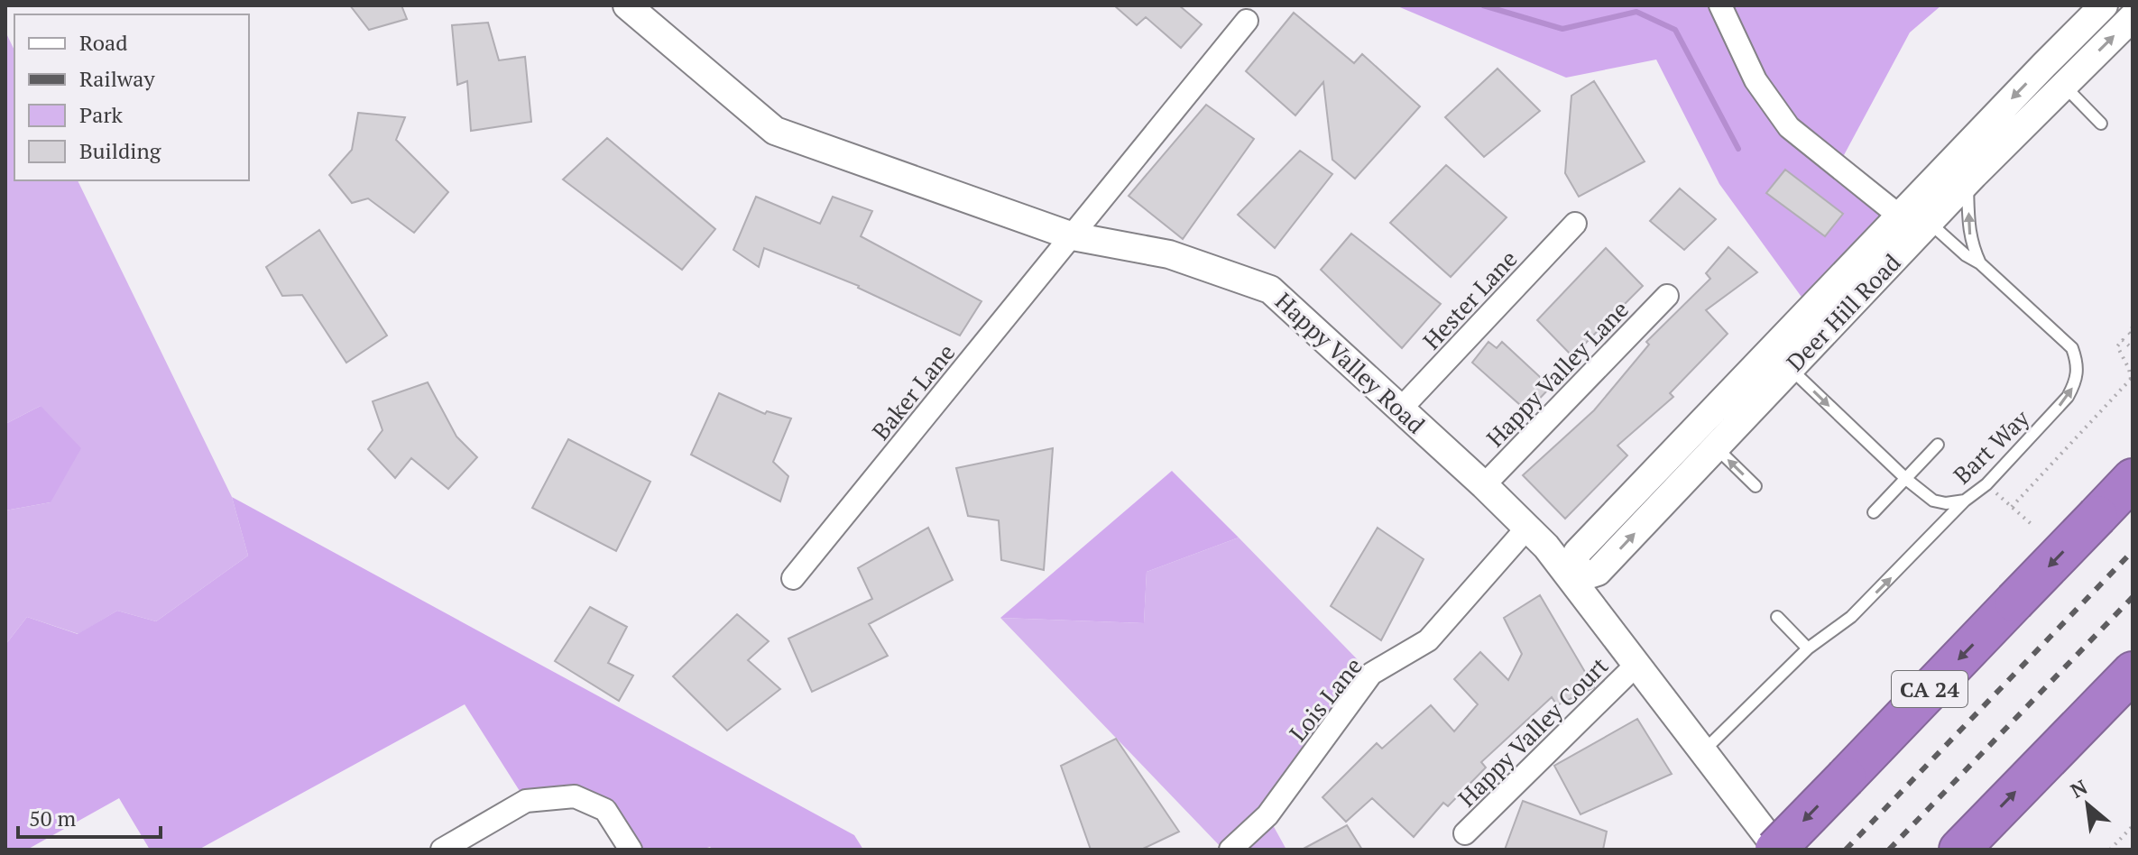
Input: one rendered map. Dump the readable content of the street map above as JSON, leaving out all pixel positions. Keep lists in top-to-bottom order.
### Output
{
  "streets": {
    "highway": ["CA 24"],
    "street": [
      "Hester Lane",
      "Deer Hill Road",
      "Happy Valley Road",
      "Happy Valley Lane",
      "Baker Lane",
      "Lois Lane",
      "Happy Valley Court"
    ],
    "lane": ["Bart Way"]
  },
  "crossings": [
    ["Hester Lane", "Happy Valley Road"],
    ["Deer Hill Road", "Happy Valley Road"],
    ["Deer Hill Road", "Bart Way"],
    ["Happy Valley Road", "Happy Valley Lane"],
    ["Happy Valley Road", "Baker Lane"],
    ["Happy Valley Road", "CA 24"],
    ["Happy Valley Road", "Lois Lane"],
    ["Happy Valley Road", "Happy Valley Court"]
  ],
  "legend": [
    "Road",
    "Railway",
    "Park",
    "Building"
  ],
  "scale_bar": "50 m",
  "north": "top left"
}
